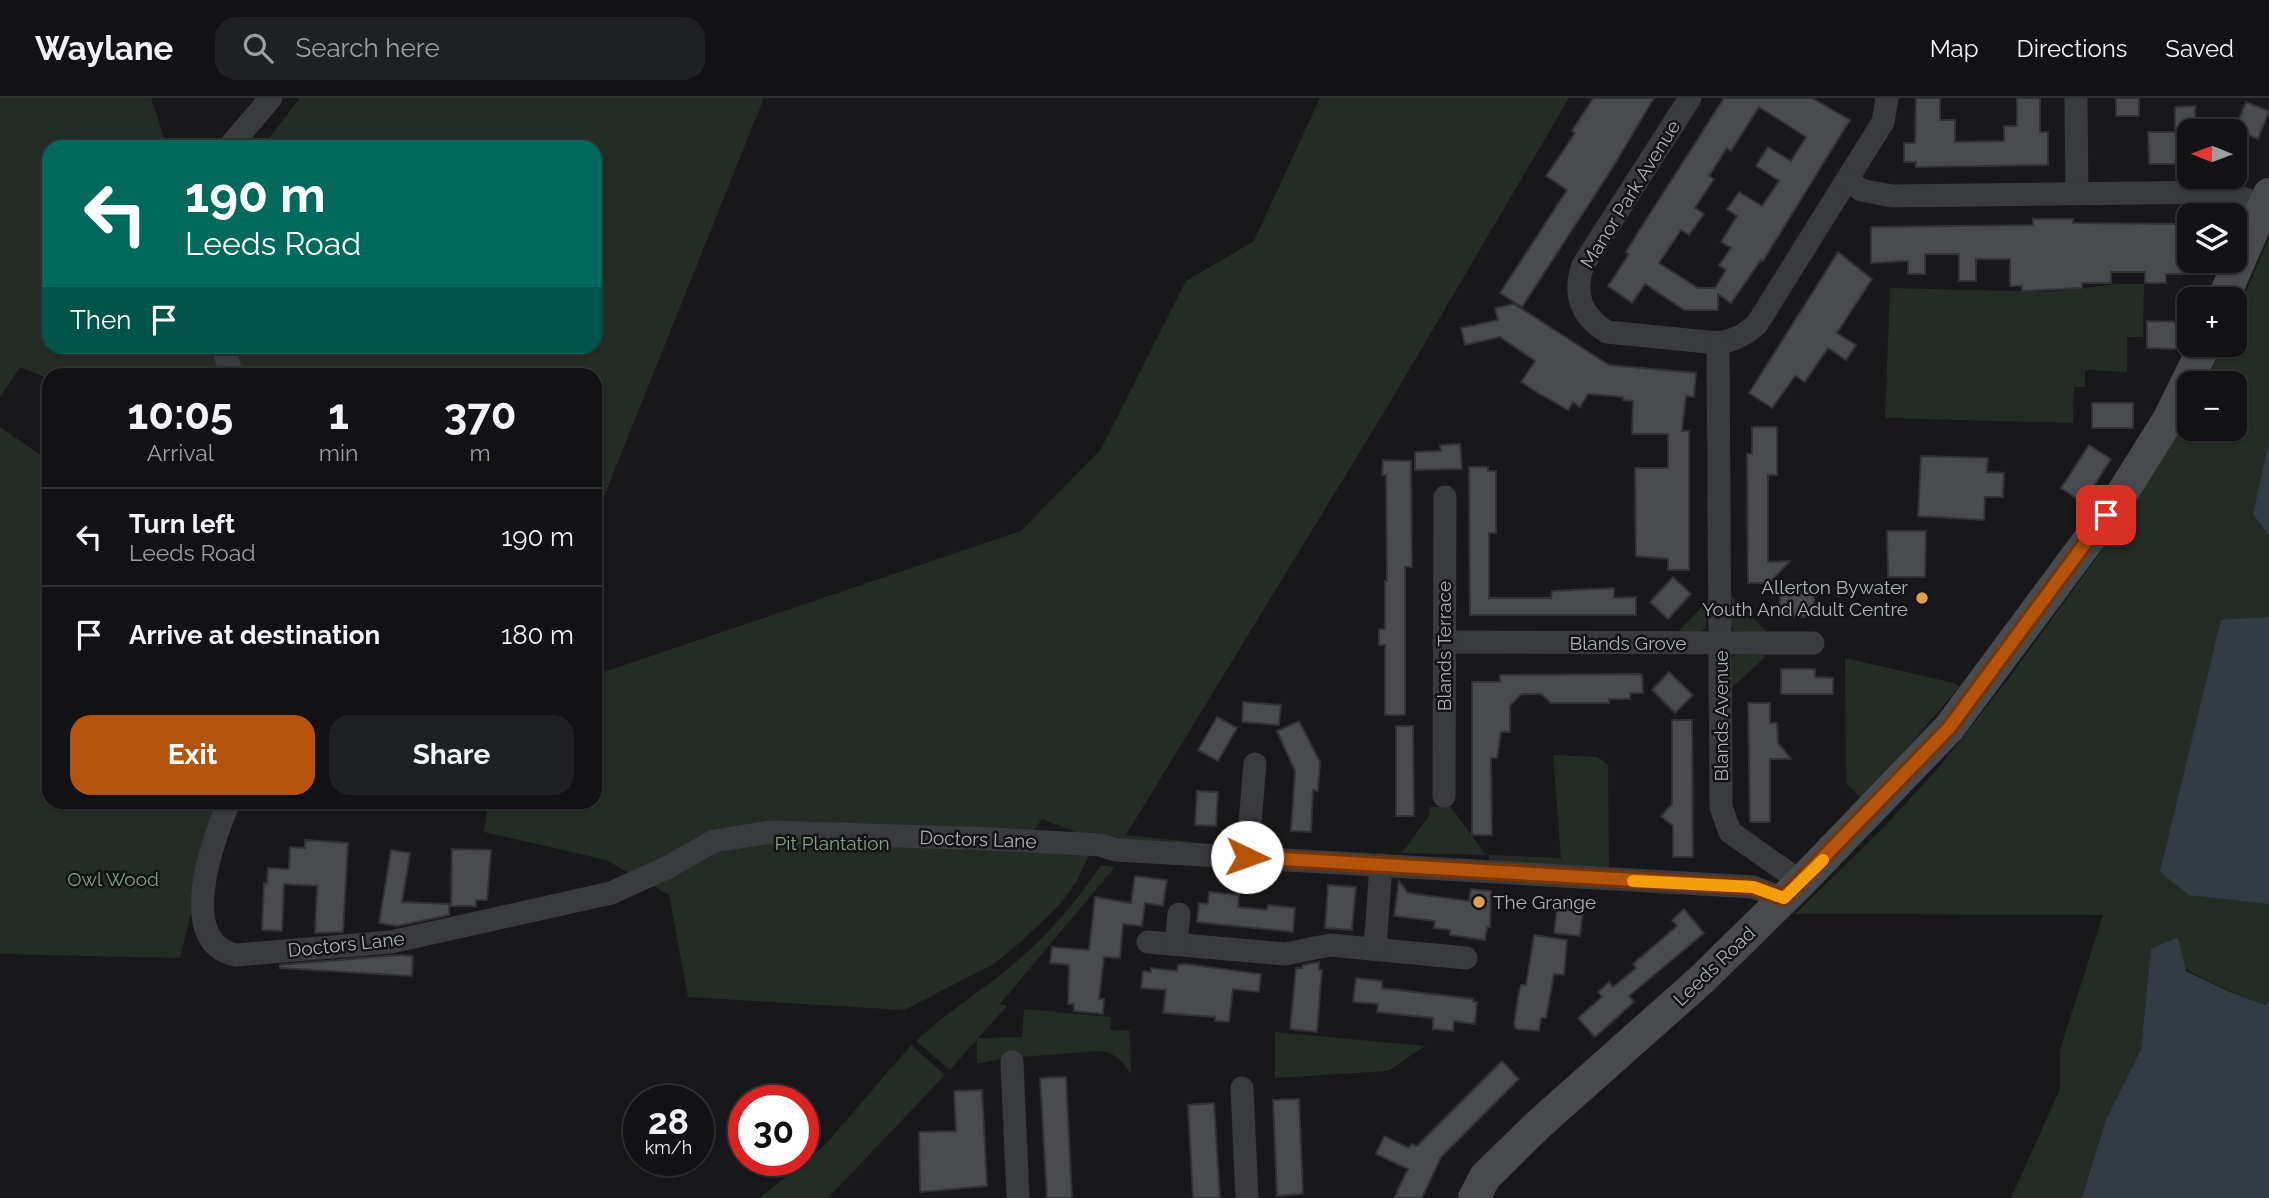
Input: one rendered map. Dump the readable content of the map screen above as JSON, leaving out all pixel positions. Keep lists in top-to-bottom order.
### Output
{
  "streets": {
    "street": [
      "Manor Park Avenue",
      "Blands Grove",
      "Blands Terrace",
      "Blands Avenue",
      "Doctors Lane",
      "Leeds Road"
    ]
  },
  "crossings": [
    ["Manor Park Avenue", "Blands Avenue"],
    ["Blands Grove", "Blands Terrace"],
    ["Blands Grove", "Blands Avenue"],
    ["Blands Avenue", "Doctors Lane"],
    ["Blands Avenue", "Leeds Road"],
    ["Doctors Lane", "Leeds Road"]
  ],
  "parks": ["Pit Plantation", "Owl Wood"],
  "places": ["Allerton Bywater Youth And Adult Centre", "The Grange"],
  "north": "left",
  "page": {
    "header": "Waylane",
    "search": "Search here",
    "nav": ["Map", "Directions", "Saved"],
    "map_buttons": ["+", "−"],
    "turn": ["190 m", "Leeds Road"],
    "then": "Then",
    "eta": [
      "10:05",
      "Arrival",
      "1",
      "min",
      "370",
      "m"
    ],
    "list": [
      {
        "name": "Turn left",
        "note": "Leeds Road",
        "value": "190 m"
      },
      {
        "name": "Arrive at destination",
        "value": "180 m"
      }
    ],
    "buttons": ["Exit", "Share"],
    "speed": "28 km/h",
    "limit": "30"
  }
}
